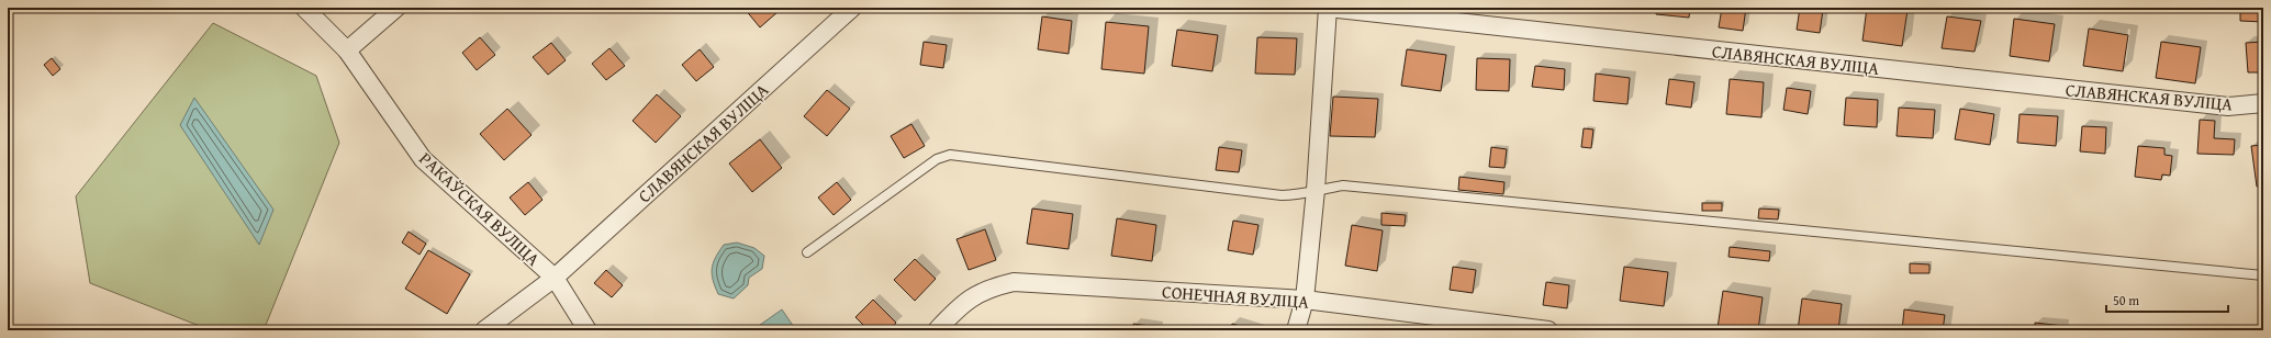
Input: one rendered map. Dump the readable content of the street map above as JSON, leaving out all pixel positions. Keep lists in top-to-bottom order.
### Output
{
  "streets": {
    "street": ["СЛАВЯНСКАЯ ВУЛІЦА", "РАКАЎСКАЯ ВУЛІЦА", "СОНЕЧНАЯ ВУЛІЦА"]
  },
  "crossings": [
    ["СЛАВЯНСКАЯ ВУЛІЦА", "РАКАЎСКАЯ ВУЛІЦА"]
  ],
  "scale_bar": "50 m"
}
